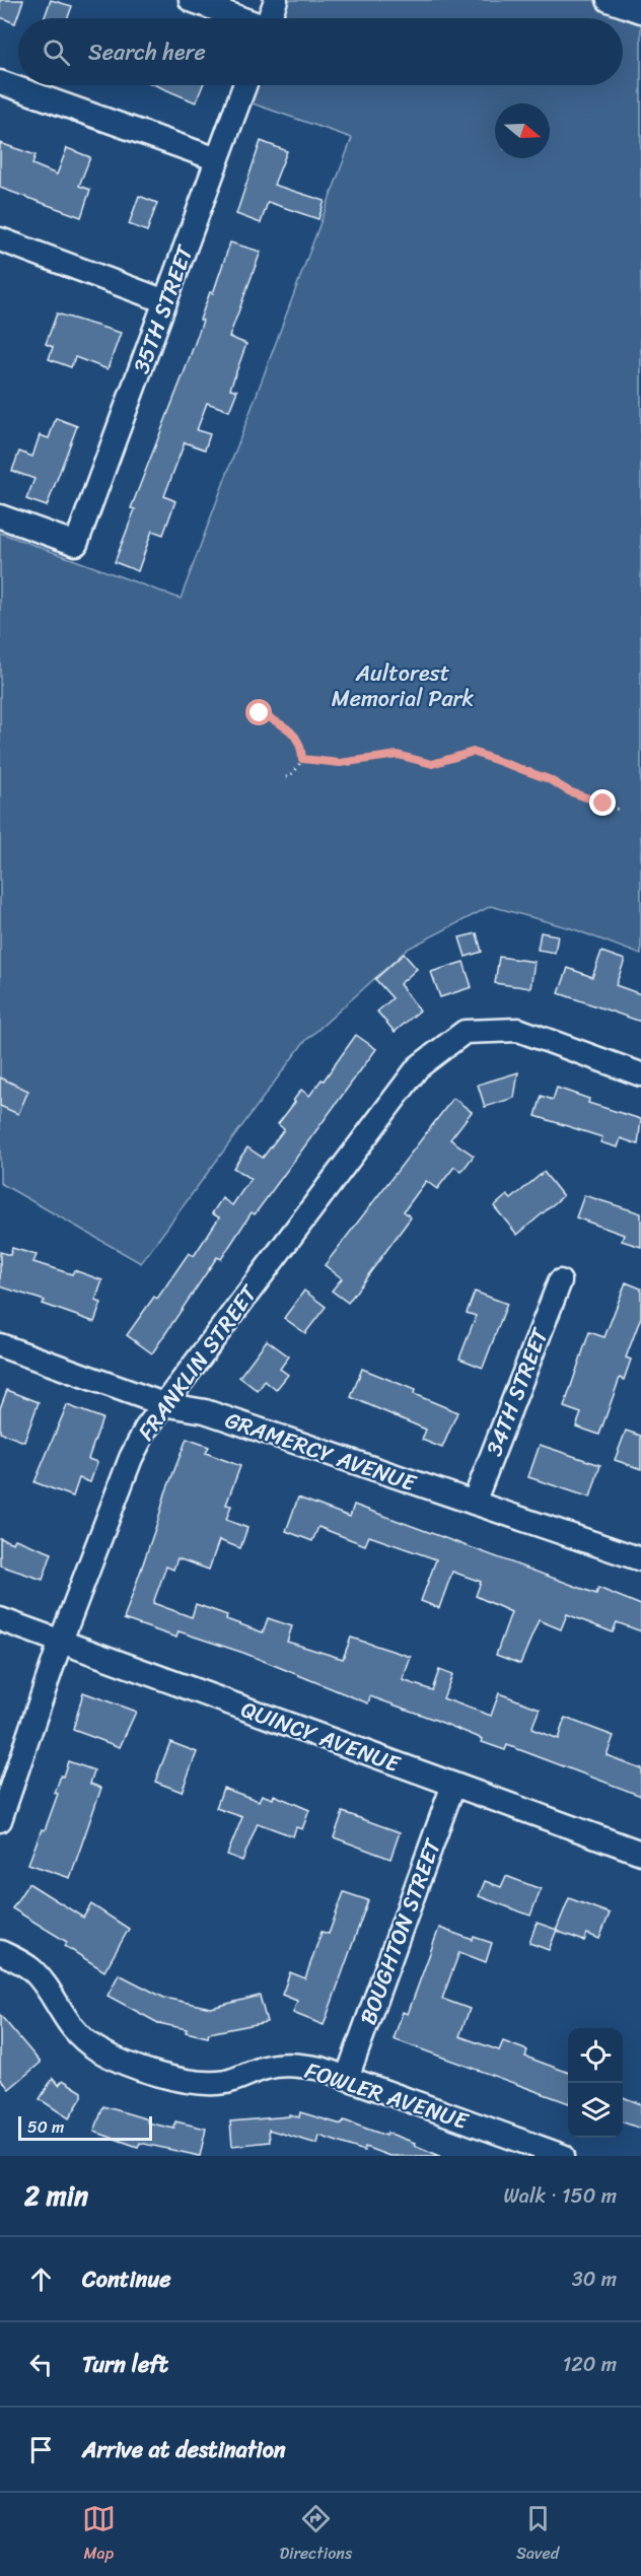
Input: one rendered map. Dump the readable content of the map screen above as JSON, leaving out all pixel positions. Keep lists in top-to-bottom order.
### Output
{
  "streets": {
    "street": [
      "35TH STREET",
      "FRANKLIN STREET",
      "34TH STREET",
      "GRAMERCY AVENUE",
      "QUINCY AVENUE",
      "BOUGHTON STREET",
      "FOWLER AVENUE"
    ]
  },
  "crossings": [
    ["FRANKLIN STREET", "GRAMERCY AVENUE"],
    ["FRANKLIN STREET", "QUINCY AVENUE"],
    ["34TH STREET", "GRAMERCY AVENUE"],
    ["QUINCY AVENUE", "BOUGHTON STREET"],
    ["BOUGHTON STREET", "FOWLER AVENUE"]
  ],
  "parks": ["Aultorest Memorial Park"],
  "scale_bar": "50 m",
  "north": "right",
  "page": {
    "search": "Search here",
    "scale": "50 m",
    "heading": ["2 min", "Walk · 150 m"],
    "list": [
      ["Continue", "30 m"],
      ["Turn left", "120 m"],
      "Arrive at destination"
    ],
    "nav": ["Map", "Directions", "Saved"]
  }
}
